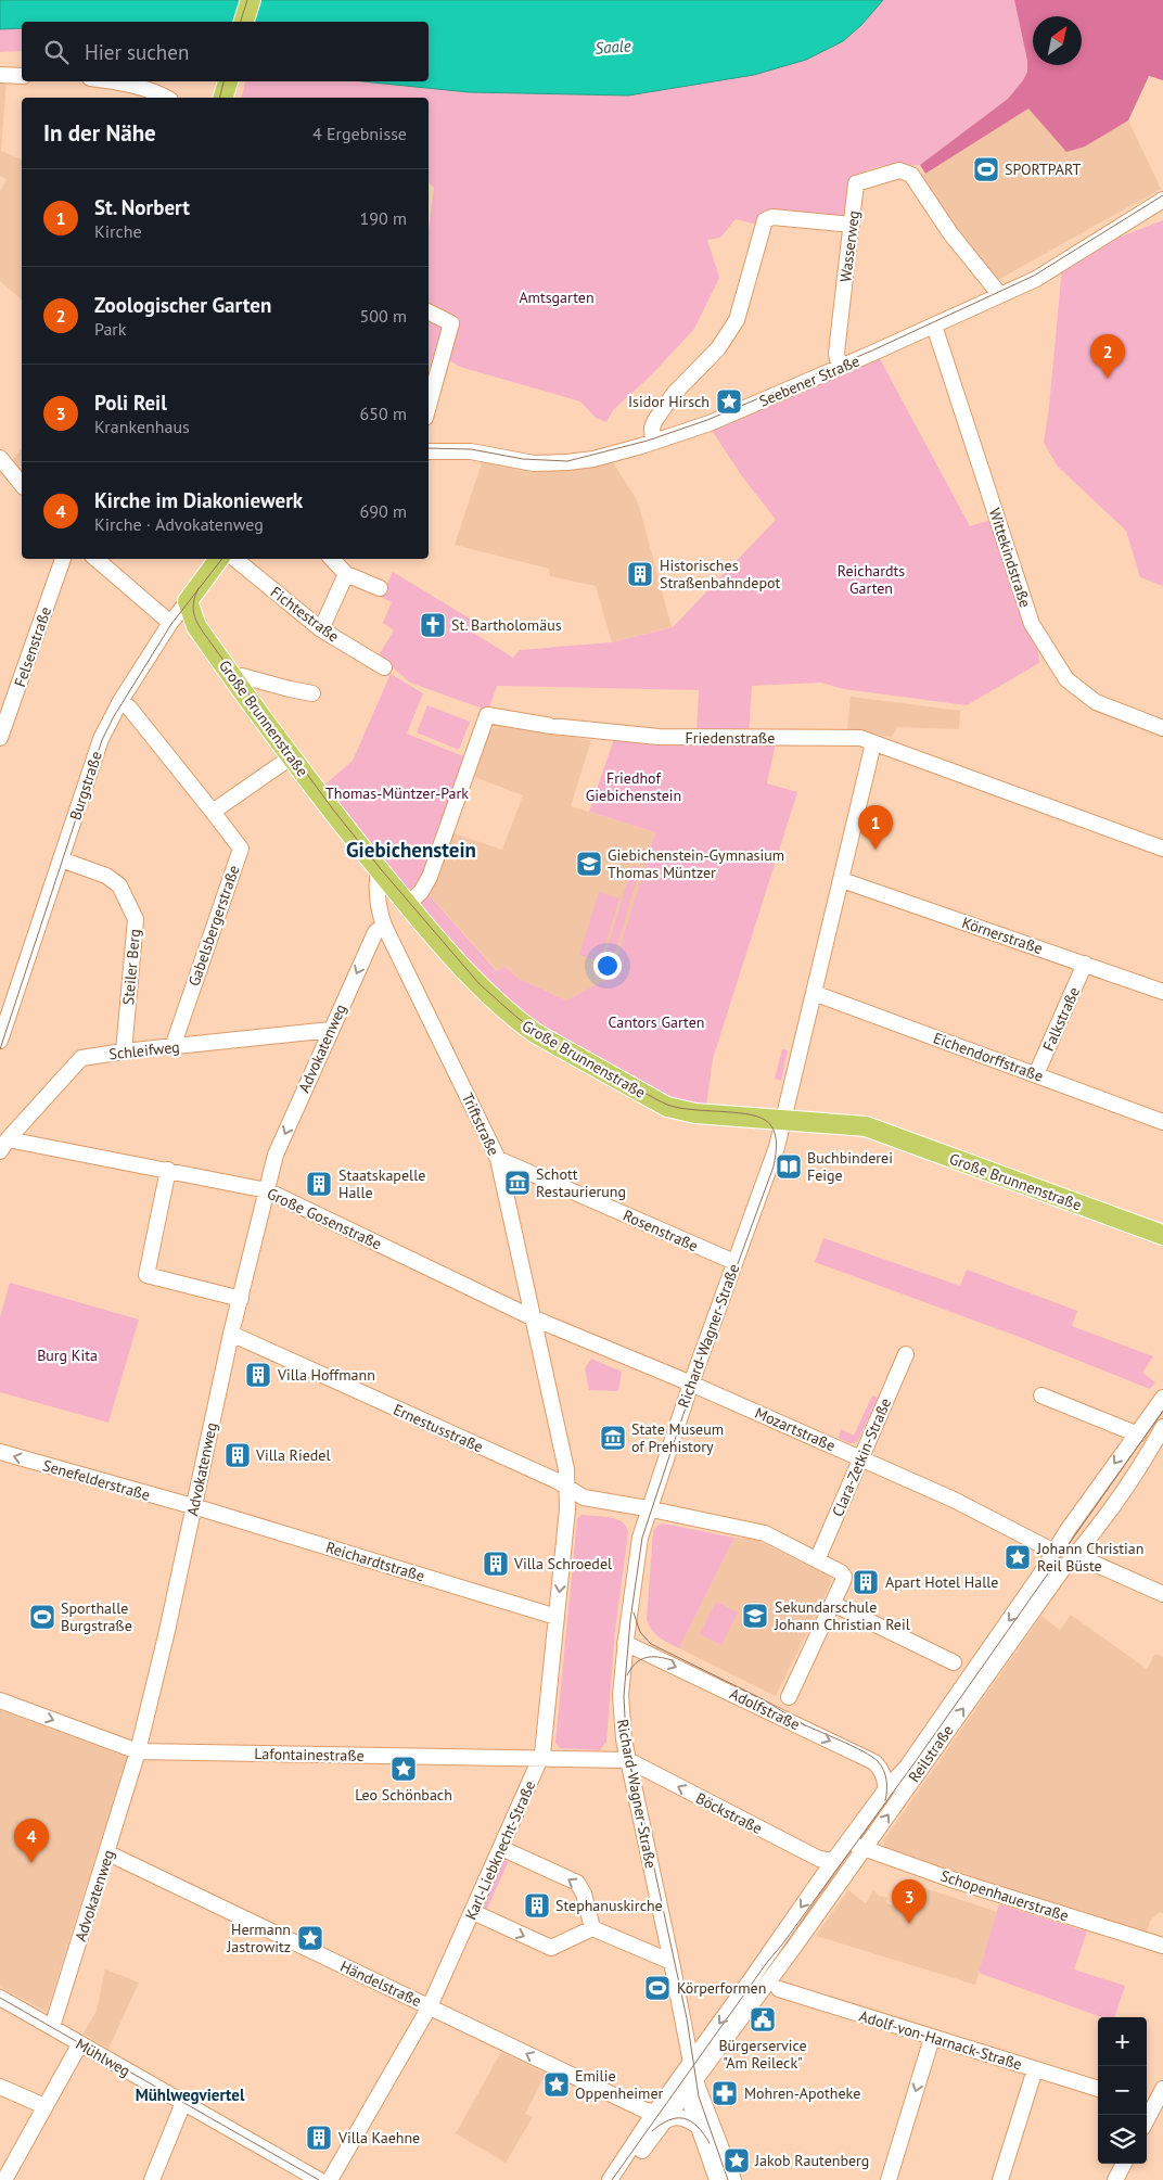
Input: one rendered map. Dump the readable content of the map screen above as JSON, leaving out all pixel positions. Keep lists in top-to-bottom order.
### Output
{
  "streets": {
    "main road": ["Große Brunnenstraße", "Burgstraße"],
    "street": [
      "Wasserweg",
      "Seebener Straße",
      "Wittekindstraße",
      "Fichtestraße",
      "Felsenstraße",
      "Friedenstraße",
      "Gabelsbergerstraße",
      "Körnerstraße",
      "Steiler Berg",
      "Falkstraße",
      "Advokatenweg",
      "Schleifweg",
      "Eichendorffstraße",
      "Triftstraße",
      "Große Gosenstraße",
      "Rosenstraße",
      "Richard-Wagner-Straße",
      "Ernestusstraße",
      "Mozartstraße",
      "Clara-Zetkin-Straße",
      "Senefelderstraße",
      "Reichardtstraße",
      "Adolfstraße",
      "Reilstraße",
      "Lafontainestraße",
      "Böckstraße",
      "Karl-Liebknecht-Straße",
      "Schopenhauerstraße",
      "Händelstraße",
      "Adolf-von-Harnack-Straße",
      "Mühlweg"
    ]
  },
  "crossings": [
    ["Wasserweg", "Seebener Straße"],
    ["Seebener Straße", "Wittekindstraße"],
    ["Große Brunnenstraße", "Friedenstraße"],
    ["Große Brunnenstraße", "Burgstraße"],
    ["Große Brunnenstraße", "Triftstraße"],
    ["Große Brunnenstraße", "Richard-Wagner-Straße"],
    ["Friedenstraße", "Richard-Wagner-Straße"],
    ["Burgstraße", "Gabelsbergerstraße"],
    ["Burgstraße", "Steiler Berg"],
    ["Gabelsbergerstraße", "Schleifweg"],
    ["Körnerstraße", "Falkstraße"],
    ["Körnerstraße", "Richard-Wagner-Straße"],
    ["Steiler Berg", "Schleifweg"],
    ["Falkstraße", "Eichendorffstraße"],
    ["Advokatenweg", "Schleifweg"],
    ["Advokatenweg", "Triftstraße"],
    ["Advokatenweg", "Große Gosenstraße"],
    ["Advokatenweg", "Ernestusstraße"],
    ["Advokatenweg", "Senefelderstraße"],
    ["Advokatenweg", "Reichardtstraße"],
    ["Advokatenweg", "Lafontainestraße"],
    ["Advokatenweg", "Händelstraße"],
    ["Advokatenweg", "Mühlweg"],
    ["Schleifweg", "Große Gosenstraße"],
    ["Eichendorffstraße", "Richard-Wagner-Straße"],
    ["Triftstraße", "Große Gosenstraße"],
    ["Triftstraße", "Rosenstraße"],
    ["Triftstraße", "Ernestusstraße"],
    ["Triftstraße", "Mozartstraße"],
    ["Triftstraße", "Karl-Liebknecht-Straße"],
    ["Große Gosenstraße", "Mozartstraße"],
    ["Rosenstraße", "Richard-Wagner-Straße"],
    ["Richard-Wagner-Straße", "Ernestusstraße"],
    ["Richard-Wagner-Straße", "Mozartstraße"],
    ["Richard-Wagner-Straße", "Adolfstraße"],
    ["Richard-Wagner-Straße", "Reilstraße"],
    ["Richard-Wagner-Straße", "Lafontainestraße"],
    ["Richard-Wagner-Straße", "Böckstraße"],
    ["Ernestusstraße", "Clara-Zetkin-Straße"],
    ["Ernestusstraße", "Karl-Liebknecht-Straße"],
    ["Mozartstraße", "Clara-Zetkin-Straße"],
    ["Mozartstraße", "Reilstraße"],
    ["Senefelderstraße", "Reichardtstraße"],
    ["Reichardtstraße", "Karl-Liebknecht-Straße"],
    ["Adolfstraße", "Reilstraße"],
    ["Reilstraße", "Böckstraße"],
    ["Reilstraße", "Schopenhauerstraße"],
    ["Reilstraße", "Händelstraße"],
    ["Lafontainestraße", "Böckstraße"],
    ["Lafontainestraße", "Karl-Liebknecht-Straße"],
    ["Karl-Liebknecht-Straße", "Händelstraße"]
  ],
  "one_way": ["Senefelderstraße", "Böckstraße", "Händelstraße"],
  "districts": ["Giebichenstein", "Mühlwegviertel"],
  "water": ["Saale"],
  "parks": [
    "Amtsgarten",
    "Reichardts Garten",
    "Friedhof Giebichenstein",
    "Thomas-Müntzer-Park",
    "Cantors Garten",
    "Burg Kita"
  ],
  "places": {
    "sports": ["SPORTPART", "Sporthalle Burgstraße", "Körperformen"],
    "place": [
      "Isidor Hirsch",
      "Johann Christian Reil Büste",
      "Leo Schönbach",
      "Hermann Jastrowitz",
      "Emilie Oppenheimer",
      "Jakob Rautenberg"
    ],
    "building": [
      "Historisches Straßenbahndepot",
      "Staatskapelle Halle",
      "Villa Hoffmann",
      "Villa Riedel",
      "Villa Schroedel",
      "Apart Hotel Halle",
      "Stephanuskirche",
      "Villa Kaehne"
    ],
    "church": ["St. Bartholomäus"],
    "school or university": ["Giebichenstein-Gymnasium Thomas Müntzer", "Sekundarschule Johann Christian Reil"],
    "library": ["Buchbinderei Feige"],
    "museum": ["Schott Restaurierung", "State Museum of Prehistory"],
    "public building": ["Bürgerservice \"Am Reileck\""],
    "pharmacy": ["Mohren-Apotheke"]
  },
  "north": "top right",
  "page": {
    "search": "Hier suchen",
    "heading": ["In der Nähe", "4 Ergebnisse"],
    "list": [
      {
        "mark": "1",
        "name": "St. Norbert",
        "note": "Kirche",
        "value": "190 m"
      },
      {
        "mark": "2",
        "name": "Zoologischer Garten",
        "note": "Park",
        "value": "500 m"
      },
      {
        "mark": "3",
        "name": "Poli Reil",
        "note": "Krankenhaus",
        "value": "650 m"
      },
      {
        "mark": "4",
        "name": "Kirche im Diakoniewerk",
        "note": "Kirche · Advokatenweg",
        "value": "690 m"
      }
    ],
    "pins": [
      "2",
      "1",
      "4",
      "3"
    ],
    "map_buttons": ["+", "−"]
  }
}
